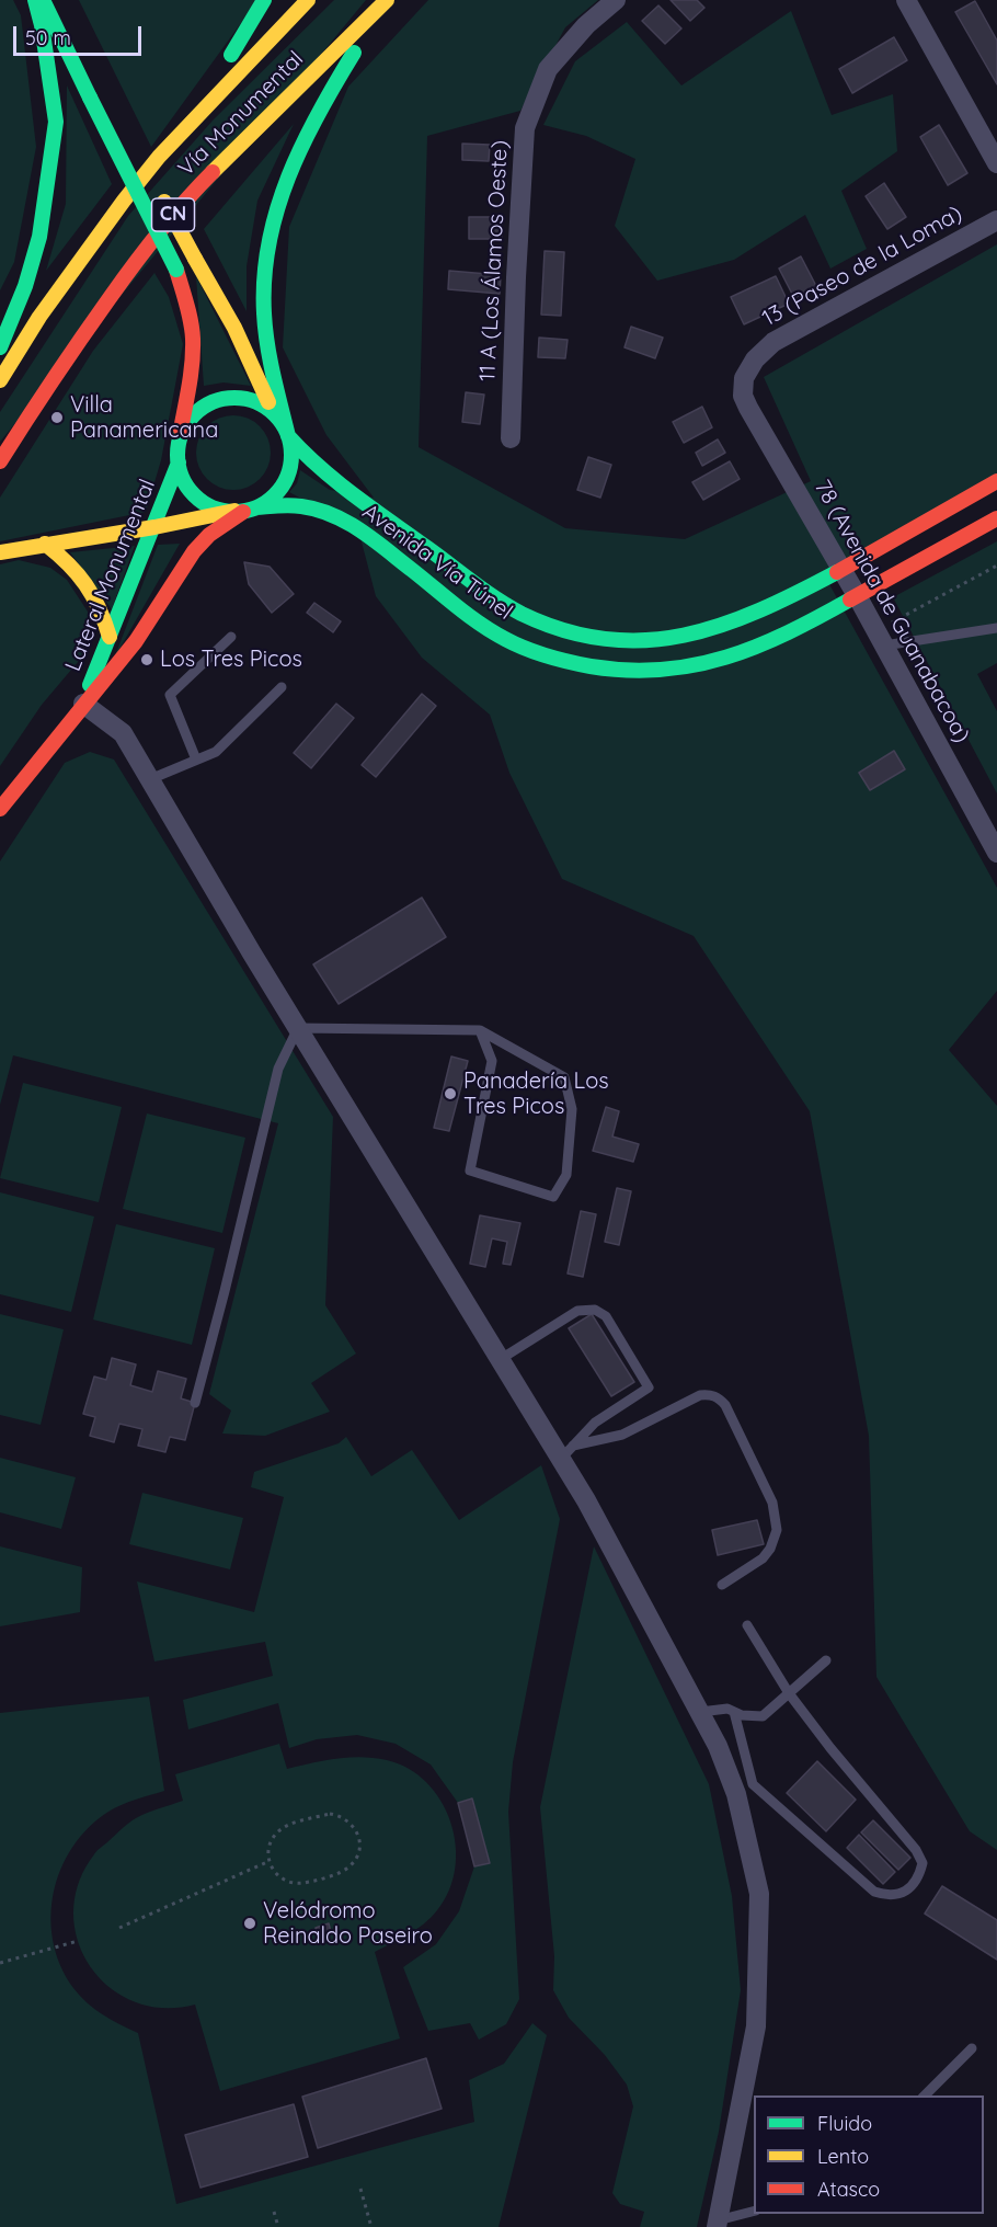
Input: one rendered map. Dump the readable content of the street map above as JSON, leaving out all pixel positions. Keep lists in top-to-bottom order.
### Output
{
  "streets": {
    "main road": [
      "Vía Monumental",
      "CN",
      "Avenida Vía Túnel",
      "Lateral Monumental"
    ],
    "street": ["11 A (Los Álamos Oeste)", "13 (Paseo de la Loma)", "78 (Avenida de Guanabacoa)"]
  },
  "crossings": [
    ["13 (Paseo de la Loma)", "78 (Avenida de Guanabacoa)"],
    ["Avenida Vía Túnel", "Lateral Monumental"],
    ["Avenida Vía Túnel", "78 (Avenida de Guanabacoa)"]
  ],
  "places": [
    "Villa Panamericana",
    "Los Tres Picos",
    "Panadería Los Tres Picos",
    "Velódromo Reinaldo Paseiro"
  ],
  "legend": ["Fluido", "Lento", "Atasco"],
  "scale_bar": "50 m"
}
